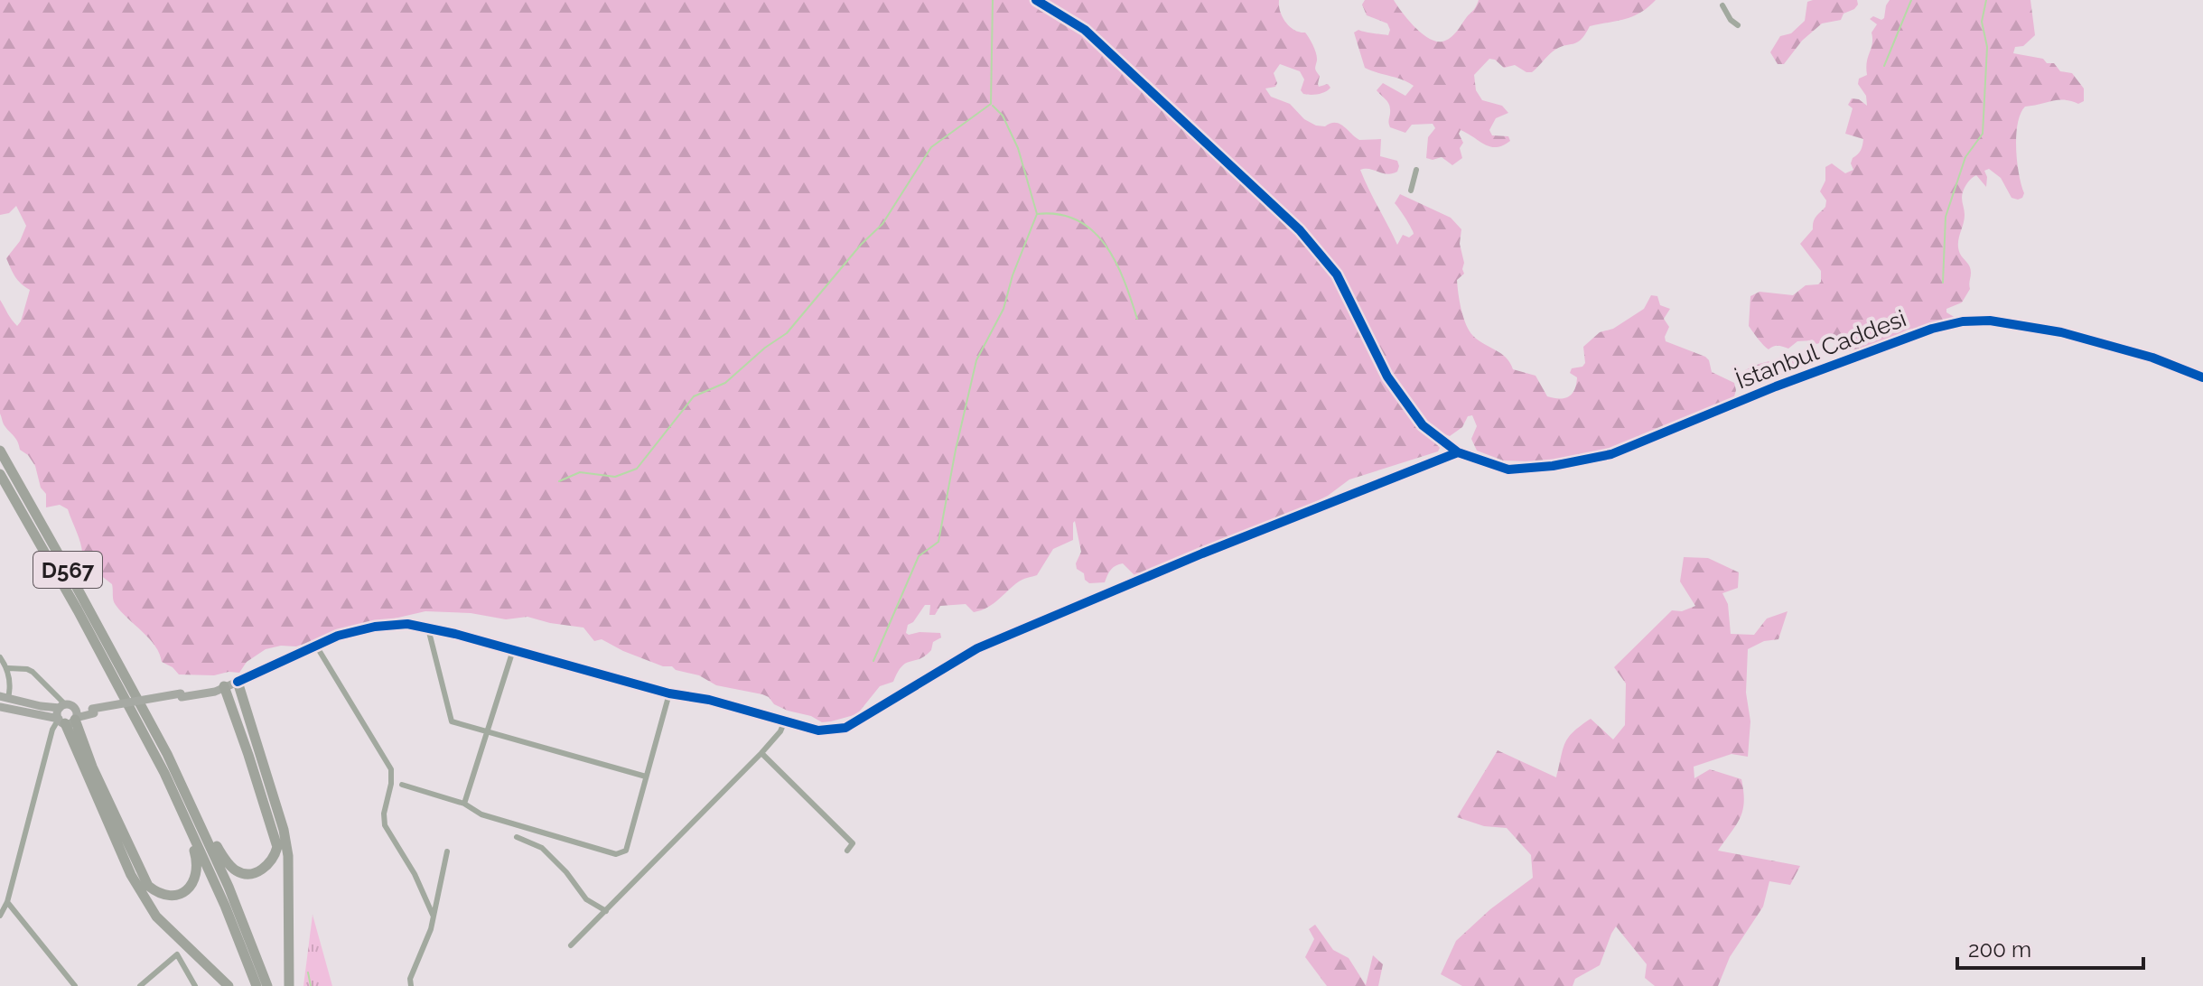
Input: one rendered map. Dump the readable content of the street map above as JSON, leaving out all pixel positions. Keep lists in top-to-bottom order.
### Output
{
  "streets": {
    "highway": ["D567"],
    "street": ["İstanbul Caddesi"]
  },
  "scale_bar": "200 m"
}
